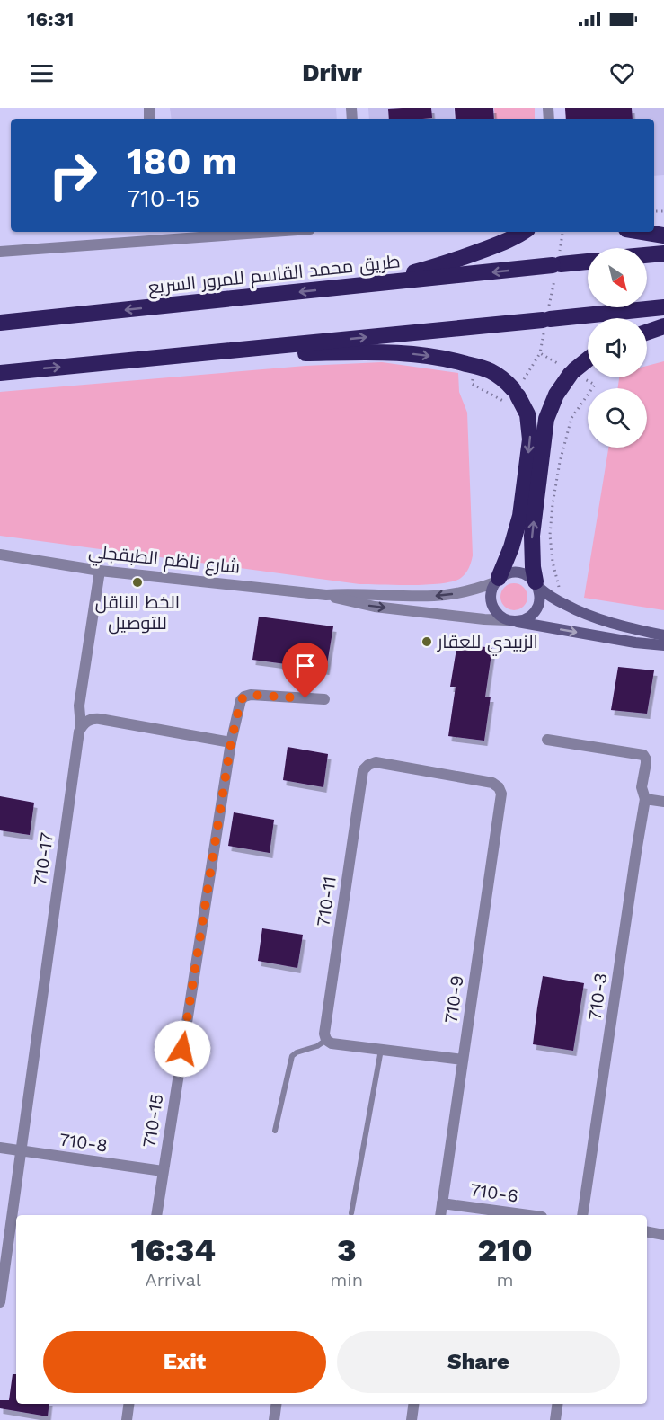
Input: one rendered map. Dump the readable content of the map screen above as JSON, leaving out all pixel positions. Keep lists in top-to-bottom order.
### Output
{
  "streets": {
    "highway": ["طريق محمد القاسم للمرور السريع"],
    "street": [
      "شارع ناظم الطبقجلي",
      "710-17",
      "710-11",
      "710-3",
      "710-9",
      "710-15",
      "710-8",
      "710-6"
    ]
  },
  "crossings": [
    ["شارع ناظم الطبقجلي", "710-17"],
    ["710-17", "710-8"],
    ["710-11", "710-9"],
    ["710-9", "710-6"],
    ["710-15", "710-8"]
  ],
  "places": ["الخط الناقل للتوصيل", "الزبيدي للعقار"],
  "north": "bottom right",
  "page": {
    "status": "16:31",
    "header": "Drivr",
    "turn": ["180 m", "710-15"],
    "eta": [
      "16:34",
      "Arrival",
      "3",
      "min",
      "210",
      "m"
    ],
    "buttons": ["Exit", "Share"]
  }
}
